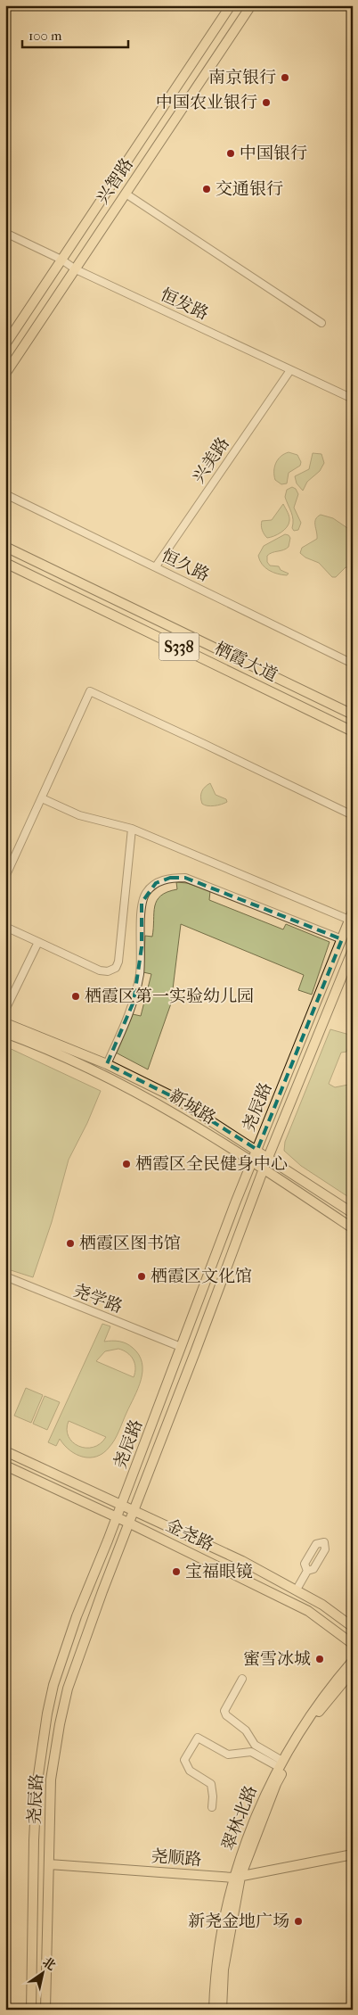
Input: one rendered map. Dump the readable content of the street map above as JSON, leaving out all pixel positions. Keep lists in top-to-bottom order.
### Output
{
  "streets": {
    "main road": [
      "兴智路",
      "S338",
      "栖霞大道",
      "新城路",
      "尧辰路",
      "金尧路",
      "翠林北路",
      "尧顺路"
    ],
    "street": [
      "恒发路",
      "兴美路",
      "恒久路",
      "尧学路"
    ]
  },
  "crossings": [
    ["兴智路", "恒发路"],
    ["恒发路", "兴美路"],
    ["兴美路", "恒久路"],
    ["新城路", "尧辰路"],
    ["尧辰路", "尧学路"],
    ["尧辰路", "金尧路"],
    ["尧辰路", "尧顺路"],
    ["翠林北路", "尧顺路"]
  ],
  "places": [
    "南京银行",
    "中国农业银行",
    "中国银行",
    "交通银行",
    "栖霞区第一实验幼儿园",
    "栖霞区全民健身中心",
    "栖霞区图书馆",
    "栖霞区文化馆",
    "宝福眼镜",
    "蜜雪冰城",
    "新尧金地广场"
  ],
  "scale_bar": "100 m",
  "north": "top right"
}
